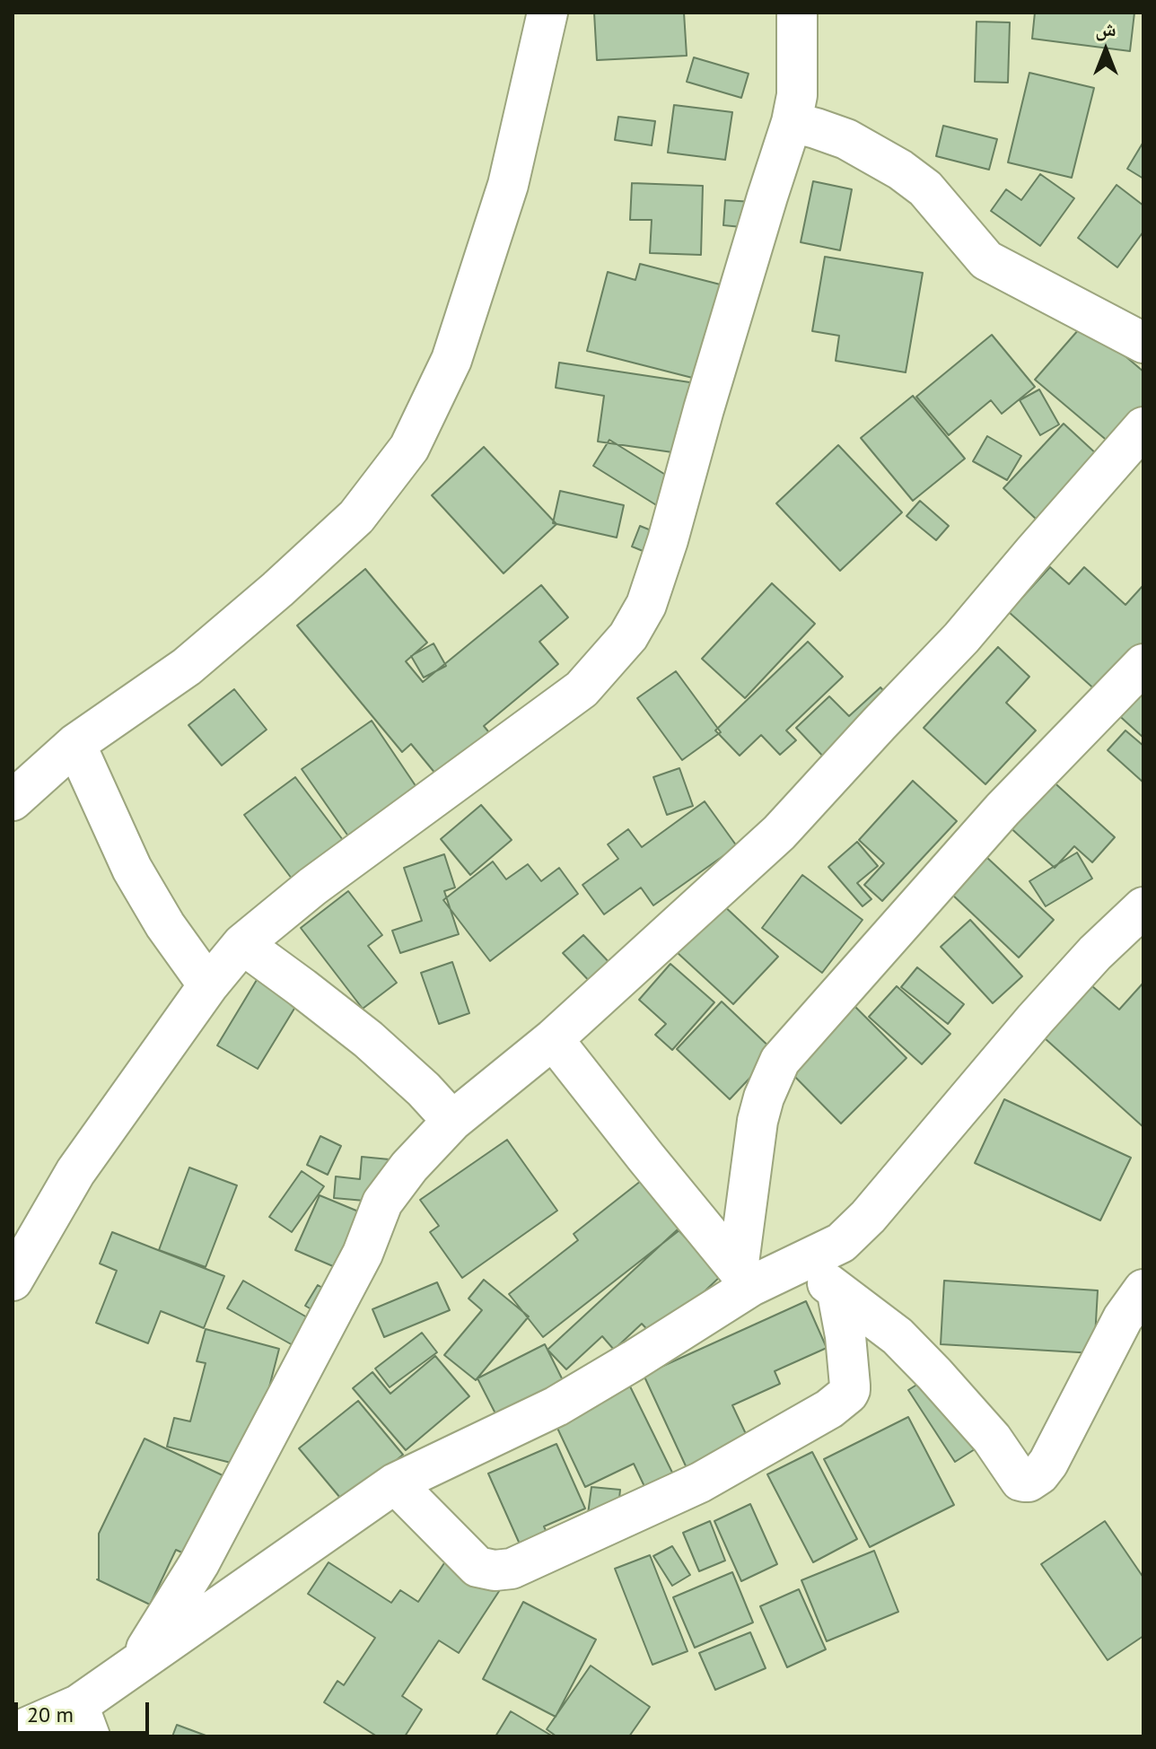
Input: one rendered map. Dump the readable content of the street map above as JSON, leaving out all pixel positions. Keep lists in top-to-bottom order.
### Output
{
  "scale_bar": "20 m",
  "north": "top"
}
